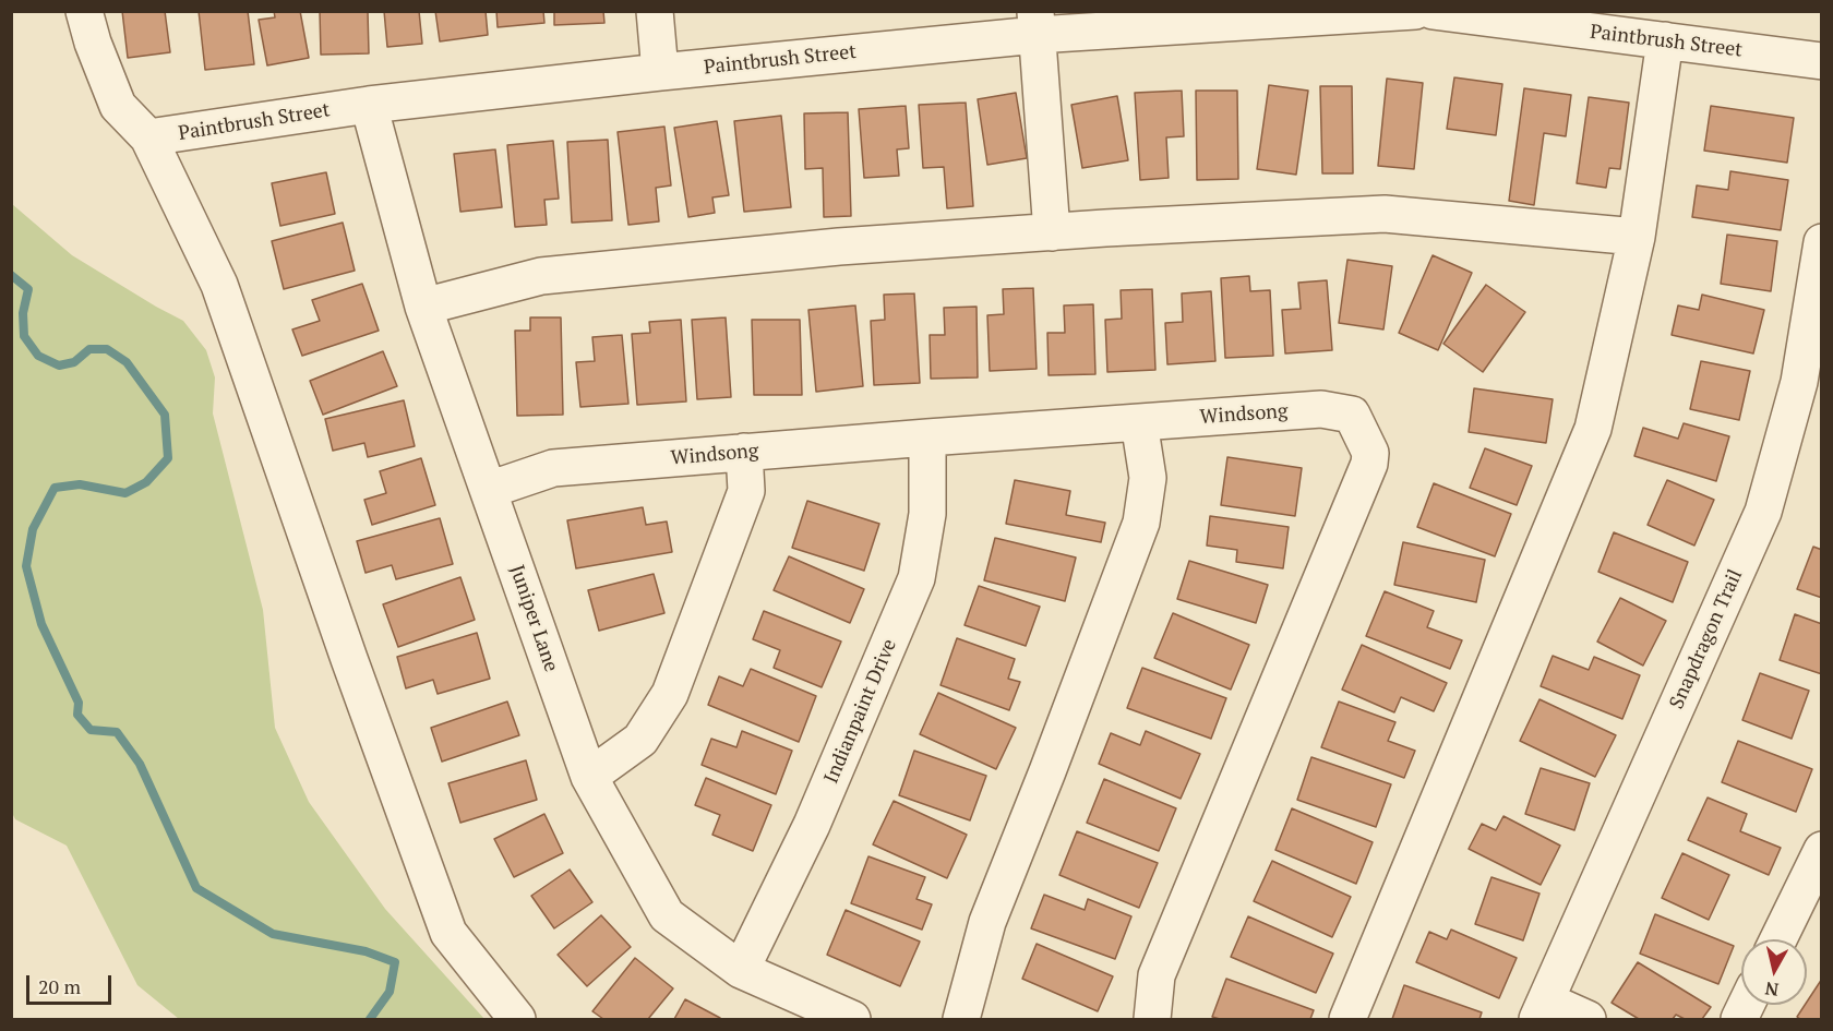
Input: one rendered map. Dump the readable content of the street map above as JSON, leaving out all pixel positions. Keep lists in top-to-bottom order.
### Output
{
  "streets": {
    "street": [
      "Paintbrush Street",
      "Windsong",
      "Juniper Lane",
      "Snapdragon Trail",
      "Indianpaint Drive"
    ]
  },
  "crossings": [
    ["Paintbrush Street", "Juniper Lane"],
    ["Windsong", "Juniper Lane"],
    ["Windsong", "Indianpaint Drive"],
    ["Juniper Lane", "Indianpaint Drive"]
  ],
  "scale_bar": "20 m",
  "north": "bottom"
}
